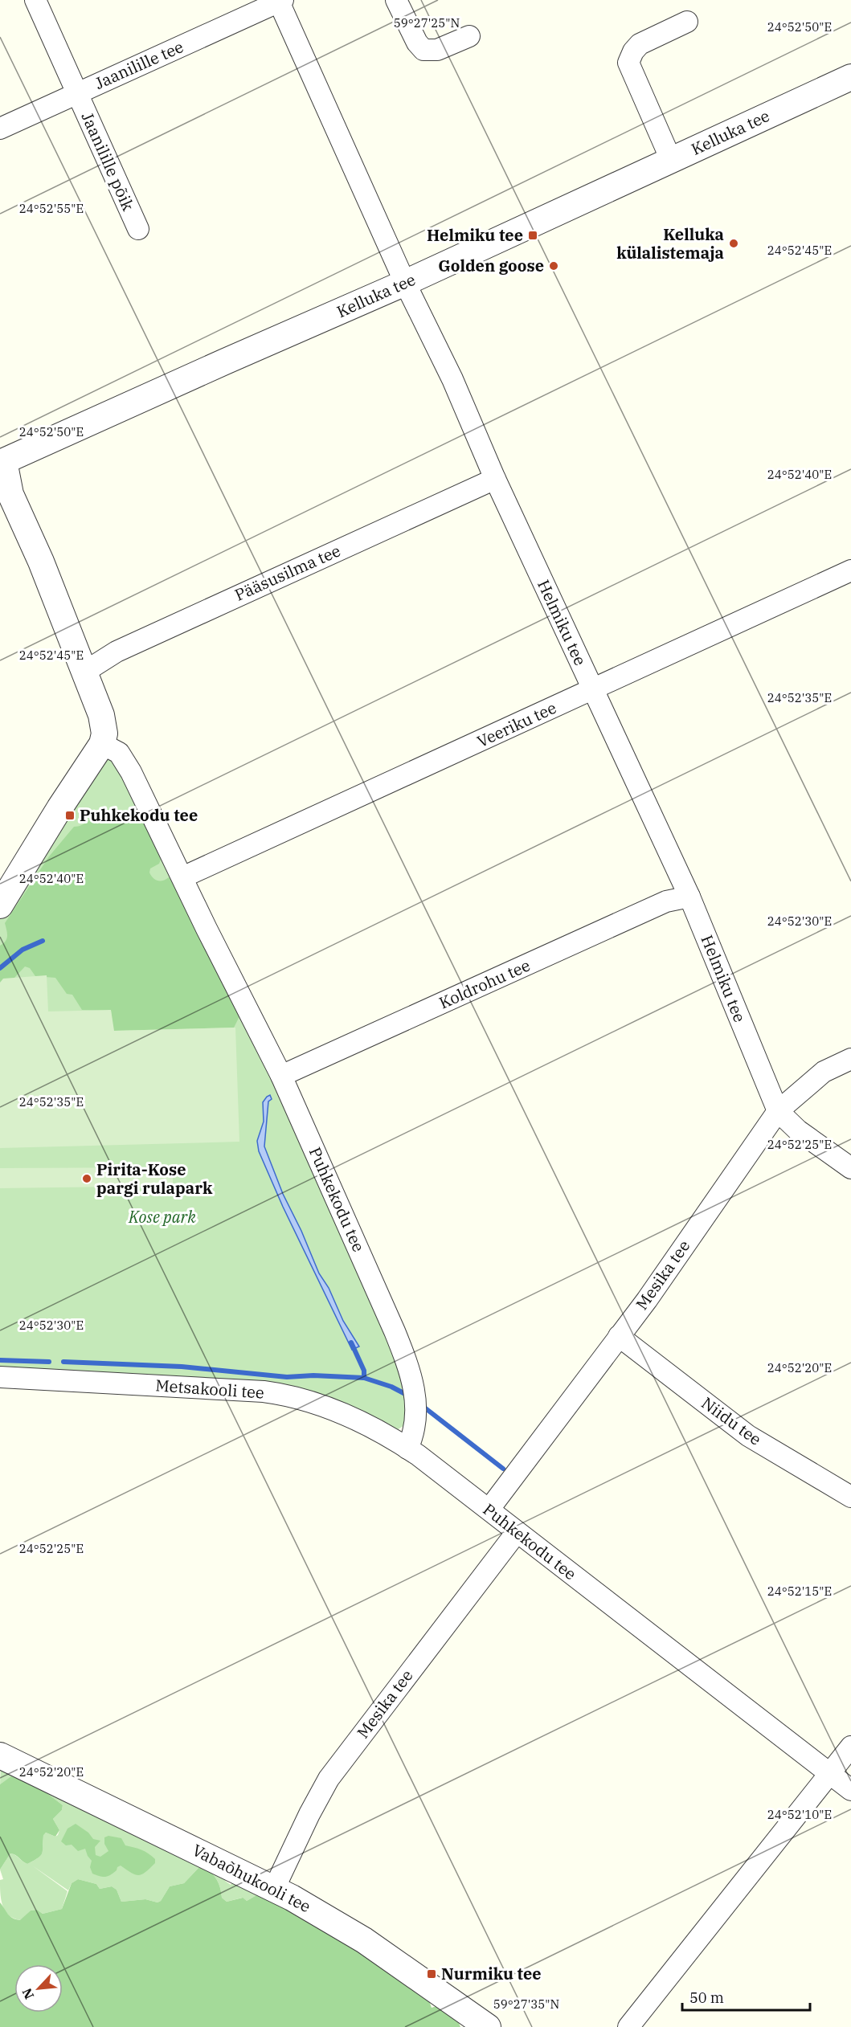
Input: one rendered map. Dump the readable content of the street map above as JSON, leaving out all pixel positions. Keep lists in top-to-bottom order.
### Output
{
  "streets": {
    "street": [
      "Jaanilille tee",
      "Kelluka tee",
      "Jaanilille põik",
      "Pääsusilma tee",
      "Helmiku tee",
      "Veeriku tee",
      "Koldrohu tee",
      "Puhkekodu tee",
      "Mesika tee",
      "Metsakooli tee",
      "Niidu tee",
      "Vabaõhukooli tee"
    ]
  },
  "crossings": [
    ["Jaanilille tee", "Jaanilille põik"],
    ["Jaanilille tee", "Helmiku tee"],
    ["Kelluka tee", "Helmiku tee"],
    ["Pääsusilma tee", "Helmiku tee"],
    ["Helmiku tee", "Veeriku tee"],
    ["Helmiku tee", "Koldrohu tee"],
    ["Helmiku tee", "Mesika tee"],
    ["Veeriku tee", "Puhkekodu tee"],
    ["Koldrohu tee", "Puhkekodu tee"],
    ["Puhkekodu tee", "Mesika tee"],
    ["Puhkekodu tee", "Metsakooli tee"],
    ["Mesika tee", "Niidu tee"],
    ["Mesika tee", "Vabaõhukooli tee"]
  ],
  "parks": ["Kose park"],
  "places": {
    "transit": ["Helmiku tee", "Puhkekodu tee", "Nurmiku tee"],
    "other": ["Kelluka külalistemaja", "Golden goose", "Pirita-Kose pargi rulapark"]
  },
  "scale_bar": "50 m",
  "north": "bottom left",
  "coordinates": [
    "59°27'25\"N",
    "24°52'50\"E",
    "24°52'55\"E",
    "24°52'45\"E",
    "24°52'40\"E",
    "24°52'35\"E",
    "24°52'30\"E",
    "24°52'25\"E",
    "24°52'20\"E",
    "24°52'15\"E",
    "24°52'10\"E",
    "59°27'35\"N"
  ]
}
